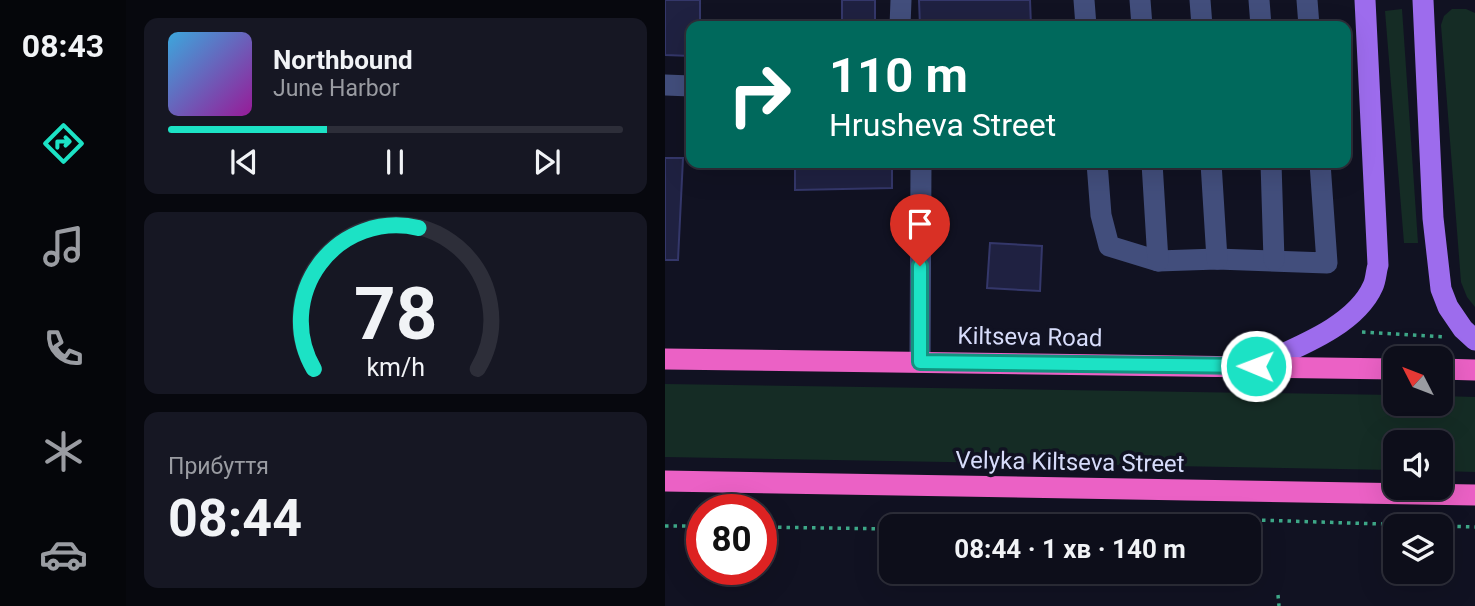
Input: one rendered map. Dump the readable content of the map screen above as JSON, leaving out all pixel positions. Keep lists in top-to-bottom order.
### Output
{
  "streets": {
    "highway": ["Kiltseva Road", "Velyka Kiltseva Street"]
  },
  "north": "top left",
  "page": {
    "tabs": "08:43",
    "turn": ["110 m", "Hrusheva Street"],
    "song": ["Northbound", "June Harbor"],
    "tile": ["Прибуття", "08:44"],
    "limit": "80",
    "trip": "08:44 · 1 хв · 140 m",
    "gauge": ["78", "km/h"]
  }
}
